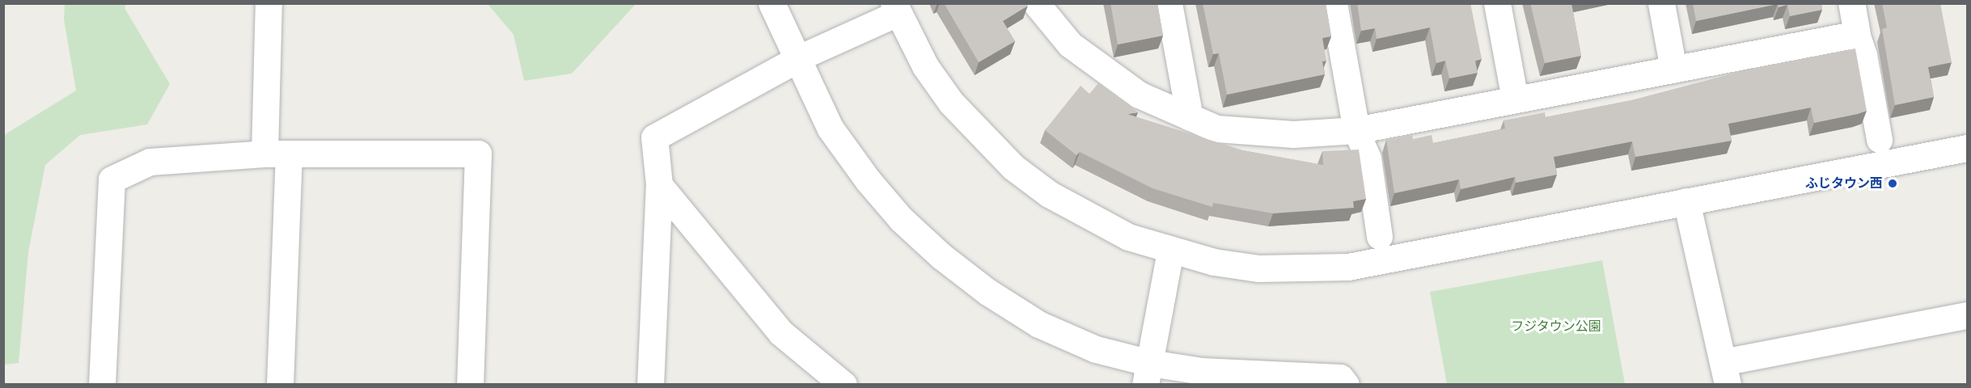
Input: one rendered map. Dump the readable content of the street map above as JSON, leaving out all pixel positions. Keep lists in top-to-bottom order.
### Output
{
  "parks": ["フジタウン公園"],
  "places": ["ふじタウン西"]
}
